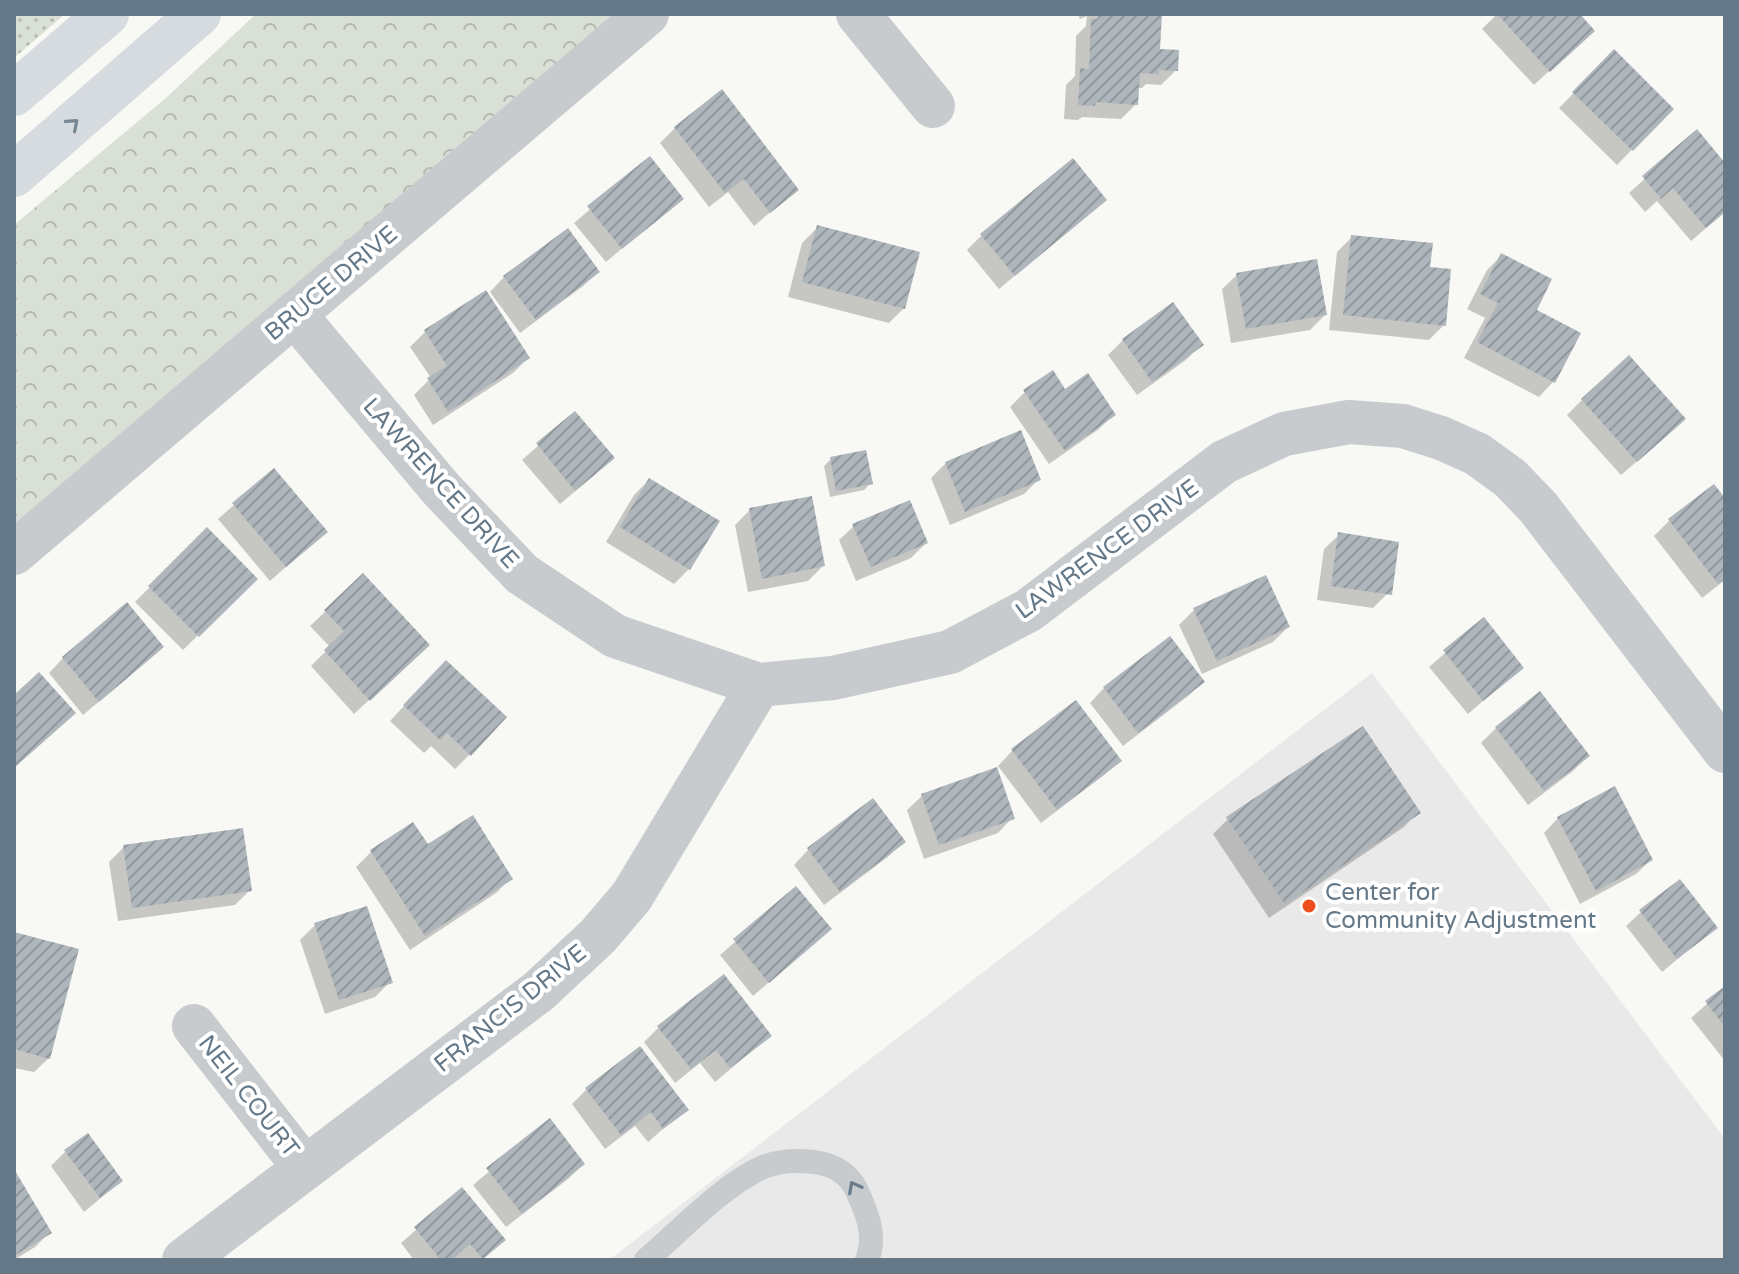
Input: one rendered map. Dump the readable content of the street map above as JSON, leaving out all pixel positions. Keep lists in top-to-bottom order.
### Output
{
  "streets": {
    "street": [
      "BRUCE DRIVE",
      "LAWRENCE DRIVE",
      "FRANCIS DRIVE",
      "NEIL COURT"
    ]
  },
  "crossings": [
    ["BRUCE DRIVE", "LAWRENCE DRIVE"],
    ["LAWRENCE DRIVE", "FRANCIS DRIVE"],
    ["FRANCIS DRIVE", "NEIL COURT"]
  ],
  "places": ["Center for Community Adjustment"]
}
